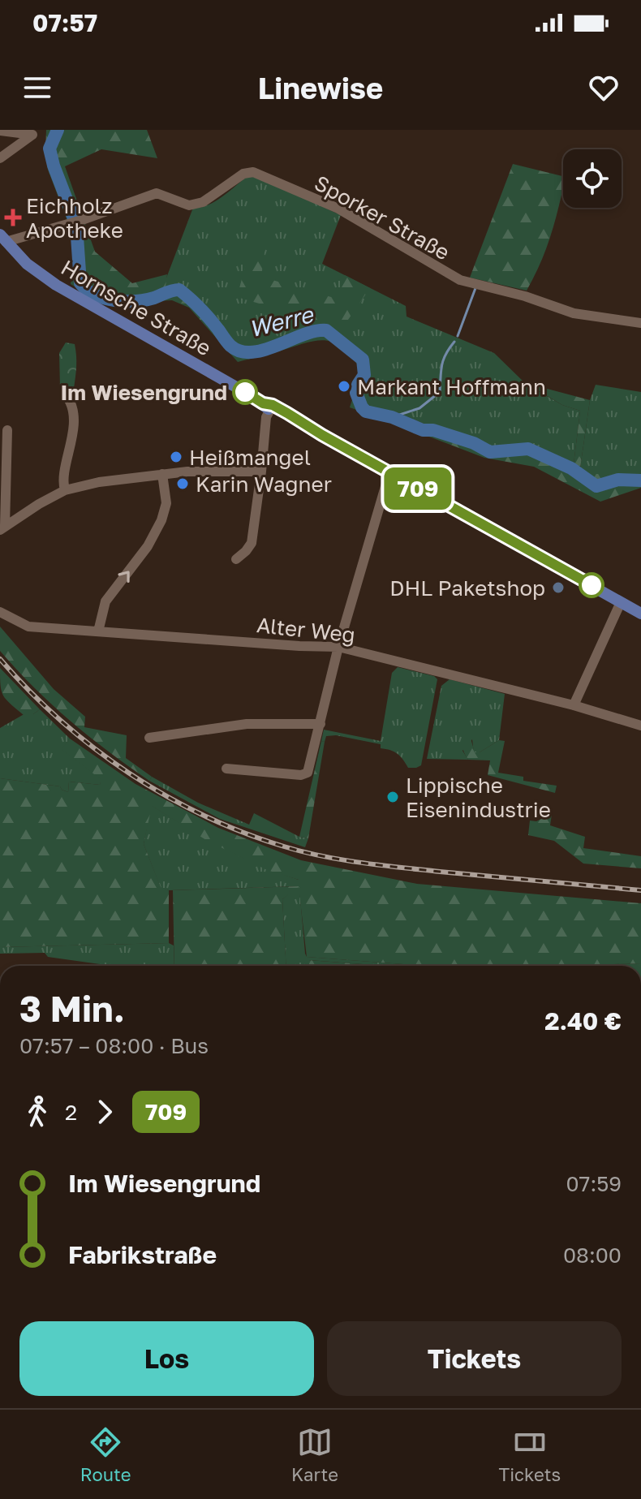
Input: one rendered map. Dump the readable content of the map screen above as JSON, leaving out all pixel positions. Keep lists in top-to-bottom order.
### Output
{
  "streets": {
    "main road": ["Hornsche Straße"],
    "street": ["Sporker Straße", "Alter Weg"]
  },
  "crossings": [
    ["Sporker Straße", "Hornsche Straße"]
  ],
  "water": ["Werre"],
  "places": {
    "health": ["Eichholz Apotheke"],
    "other": [
      "Markant Hoffmann",
      "Im Wiesengrund",
      "Heißmangel",
      "Karin Wagner",
      "DHL Paketshop",
      "Lippische Eisenindustrie"
    ]
  },
  "lines": ["bus line 709"],
  "page": {
    "status": "07:57",
    "header": "Linewise",
    "on_map": "709",
    "heading": ["3 Min.", "07:57 – 08:00 · Bus", "2.40 €"],
    "legs": ["2", "709"],
    "list": [
      {
        "name": "Im Wiesengrund",
        "value": "07:59"
      },
      {
        "name": "Fabrikstraße",
        "value": "08:00"
      }
    ],
    "buttons": ["Los", "Tickets"],
    "tabs": ["Route", "Karte", "Tickets"]
  }
}
